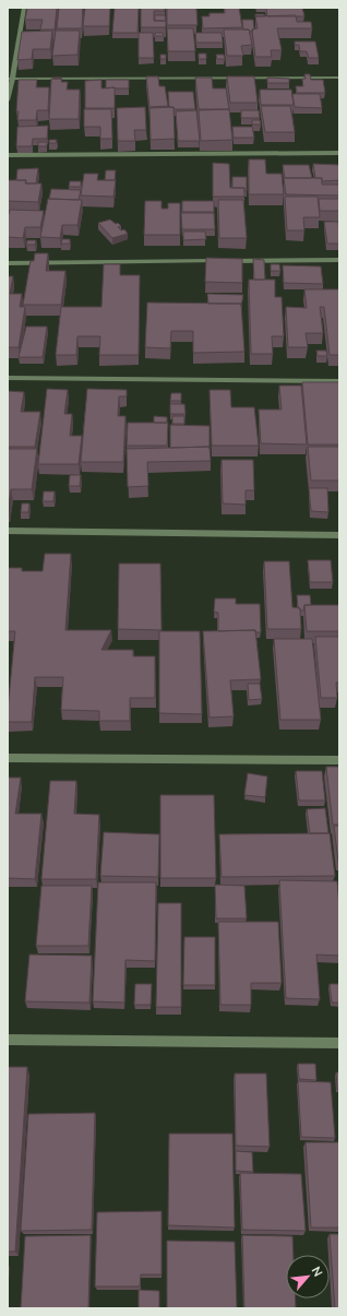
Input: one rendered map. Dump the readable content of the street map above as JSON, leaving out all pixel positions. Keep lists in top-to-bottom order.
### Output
{
  "north": "top right"
}
